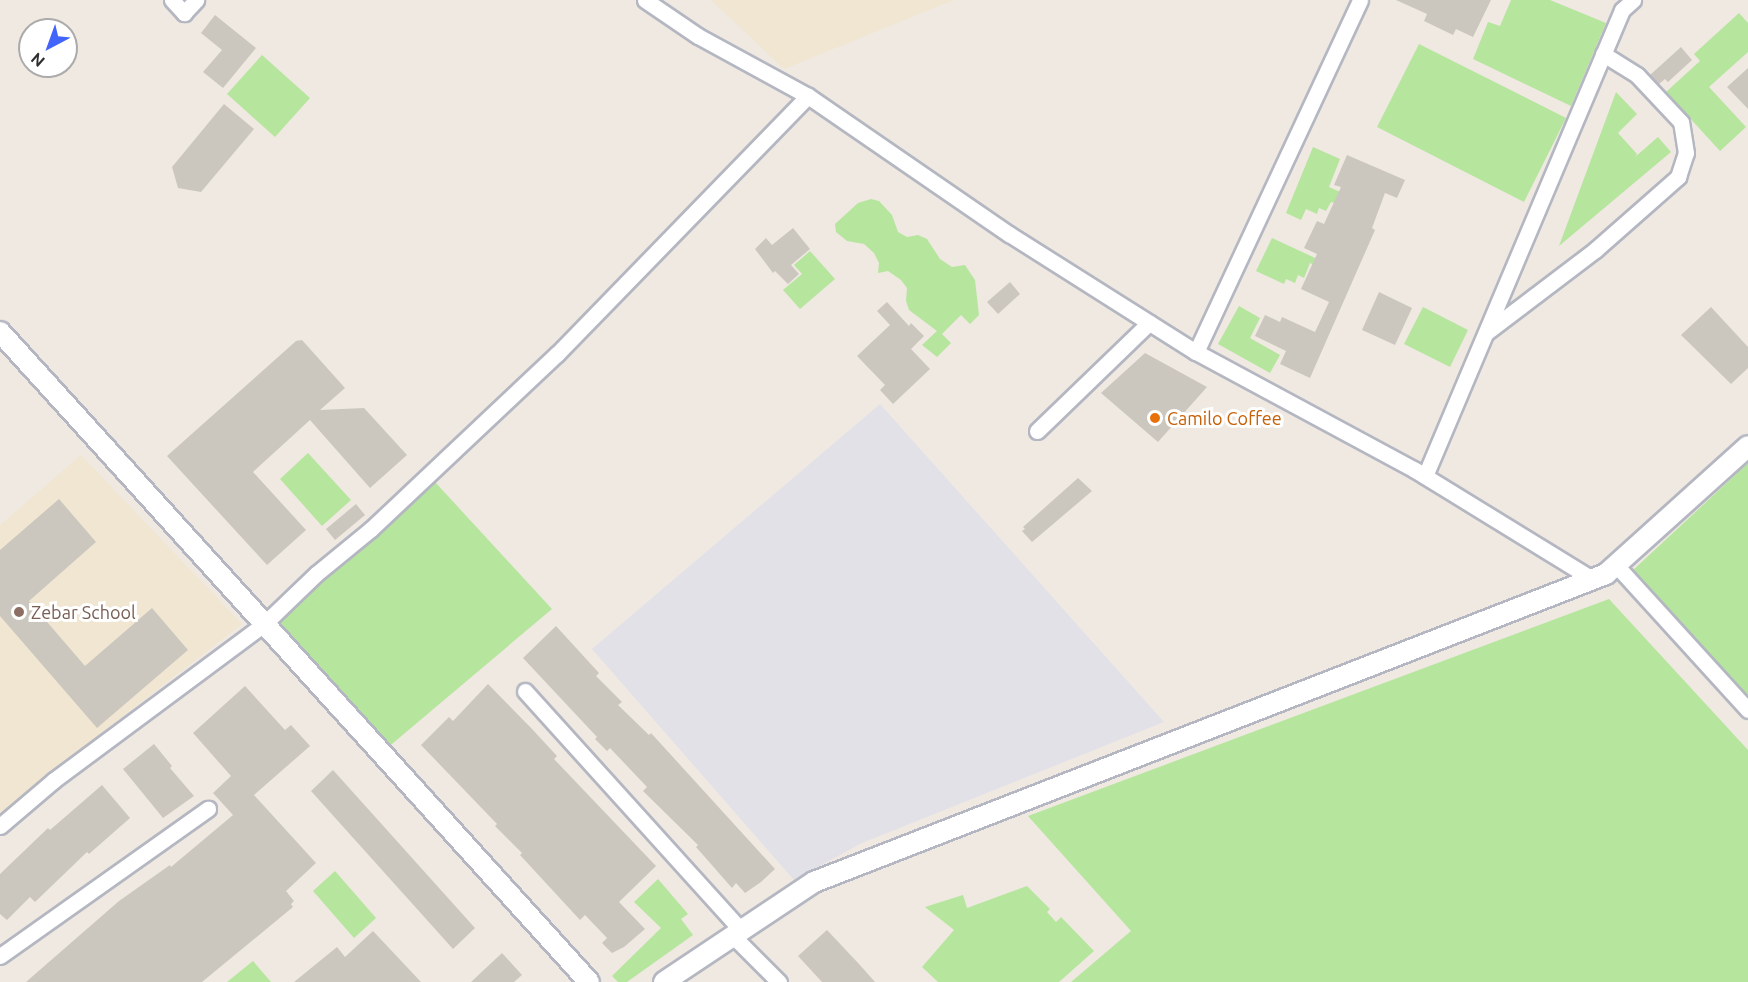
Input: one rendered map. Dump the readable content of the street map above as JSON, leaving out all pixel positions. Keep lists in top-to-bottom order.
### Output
{
  "places": ["Camilo Coffee", "Zebar School"],
  "north": "bottom left"
}
